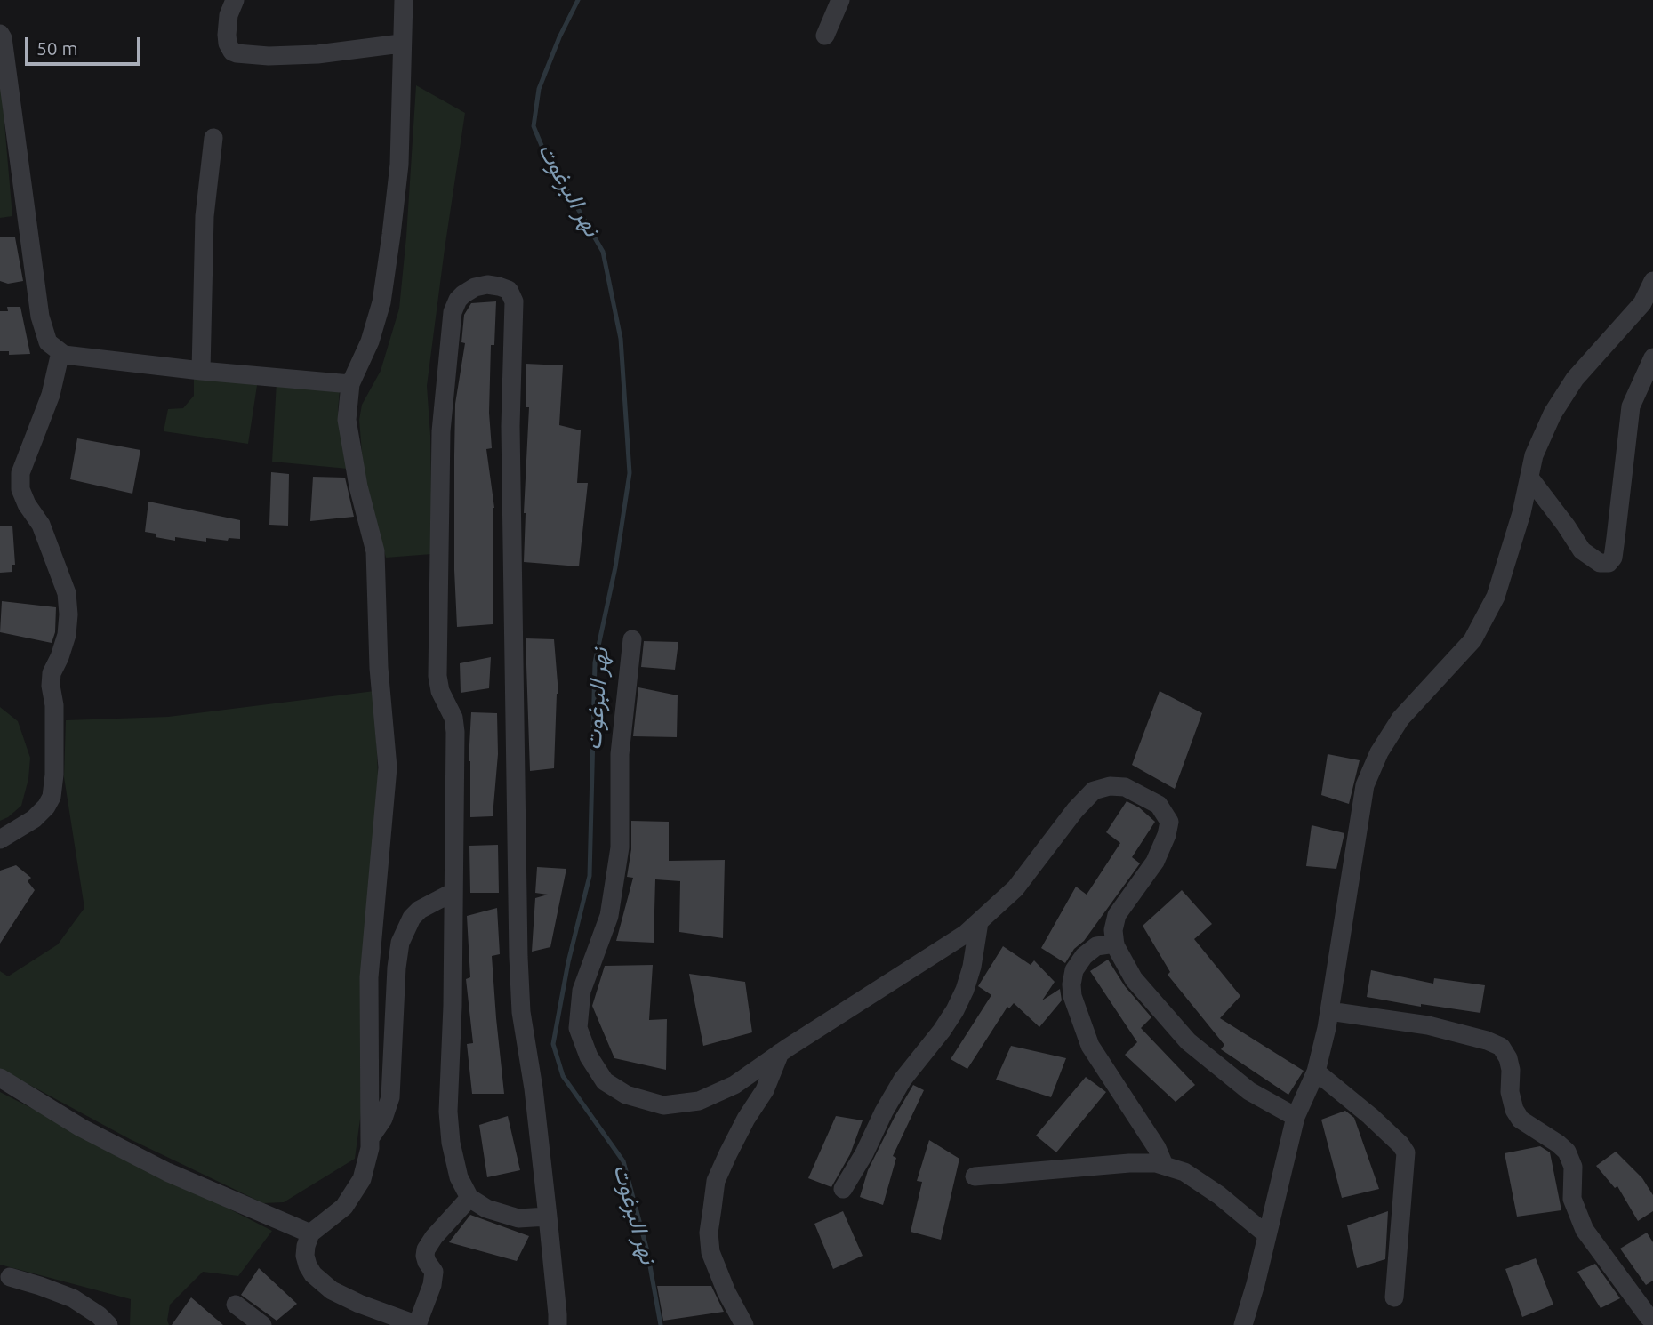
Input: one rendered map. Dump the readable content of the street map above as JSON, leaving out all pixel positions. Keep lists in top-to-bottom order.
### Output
{
  "water": ["نهر البرغوت"],
  "scale_bar": "50 m"
}
